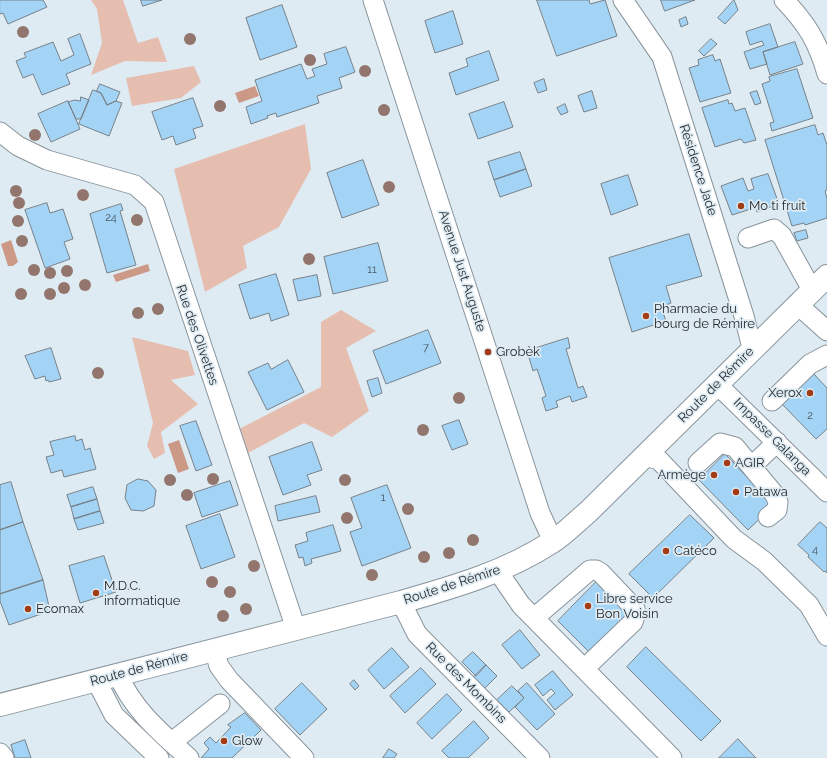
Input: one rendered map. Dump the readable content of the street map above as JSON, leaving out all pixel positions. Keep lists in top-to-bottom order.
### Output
{
  "streets": {
    "main road": ["Route de Rémire"],
    "street": [
      "Résidence Jade",
      "Avenue Just Auguste",
      "Rue des Olivettes",
      "Impasse Galanga",
      "Rue des Mombins"
    ]
  },
  "crossings": [
    ["Résidence Jade", "Route de Rémire"],
    ["Avenue Just Auguste", "Route de Rémire"],
    ["Rue des Olivettes", "Route de Rémire"],
    ["Route de Rémire", "Impasse Galanga"],
    ["Route de Rémire", "Rue des Mombins"]
  ],
  "places": [
    "Mo ti fruit",
    "Pharmacie du bourg de Rémire",
    "Grobèk",
    "Xerox",
    "AGIR",
    "Armège",
    "Patawa",
    "Catéco",
    "M.D.C. informatique",
    "Libre service Bon Voisin",
    "Ecomax",
    "Glow"
  ],
  "house_numbers": [
    "24",
    "11",
    "7",
    "2",
    "1",
    "4"
  ]
}
